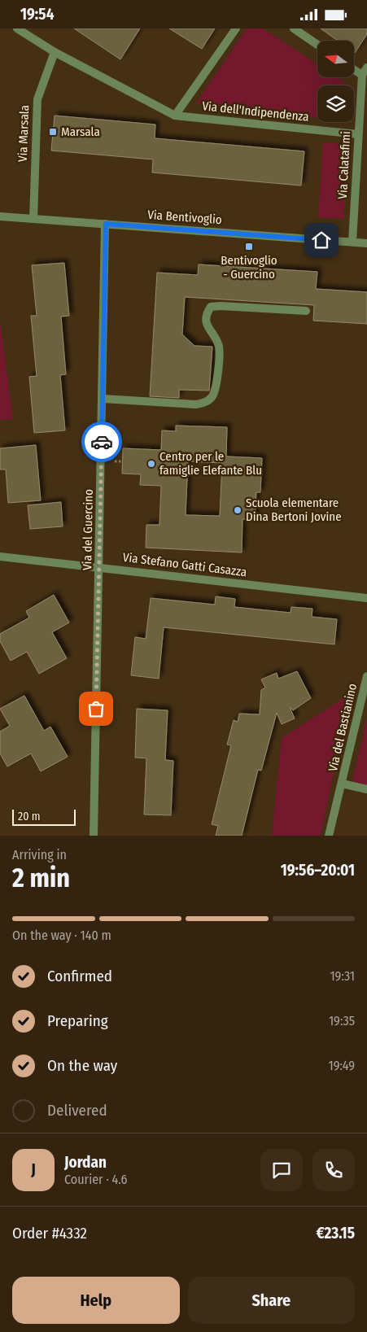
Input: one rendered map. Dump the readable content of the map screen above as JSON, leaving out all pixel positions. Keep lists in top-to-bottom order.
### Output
{
  "streets": {
    "street": [
      "Via dell'Indipendenza",
      "Via Marsala",
      "Via Calatafimi",
      "Via Bentivoglio",
      "Via del Guercino",
      "Via Stefano Gatti Casazza",
      "Via del Bastianino"
    ]
  },
  "crossings": [
    ["Via dell'Indipendenza", "Via Marsala"],
    ["Via dell'Indipendenza", "Via Calatafimi"],
    ["Via Marsala", "Via Bentivoglio"],
    ["Via Calatafimi", "Via Bentivoglio"],
    ["Via Bentivoglio", "Via del Guercino"],
    ["Via del Guercino", "Via Stefano Gatti Casazza"]
  ],
  "places": {
    "transit": ["Marsala", "Bentivoglio - Guercino"],
    "other": ["Centro per le famiglie Elefante Blu", "Scuola elementare Dina Bertoni Jovine"]
  },
  "scale_bar": "20 m",
  "north": "left",
  "page": {
    "status": "19:54",
    "scale": "20 m",
    "heading": ["2 min", "Arriving in", "19:56–20:01"],
    "panel": [
      "Jordan",
      "Courier · 4.6",
      "Order #4332",
      "€23.15"
    ],
    "bar": "On the way · 140 m",
    "list": [
      ["Confirmed", "19:31"],
      ["Preparing", "19:35"],
      ["On the way", "19:49"],
      "Delivered"
    ],
    "round": "J",
    "buttons": ["Help", "Share"]
  }
}
